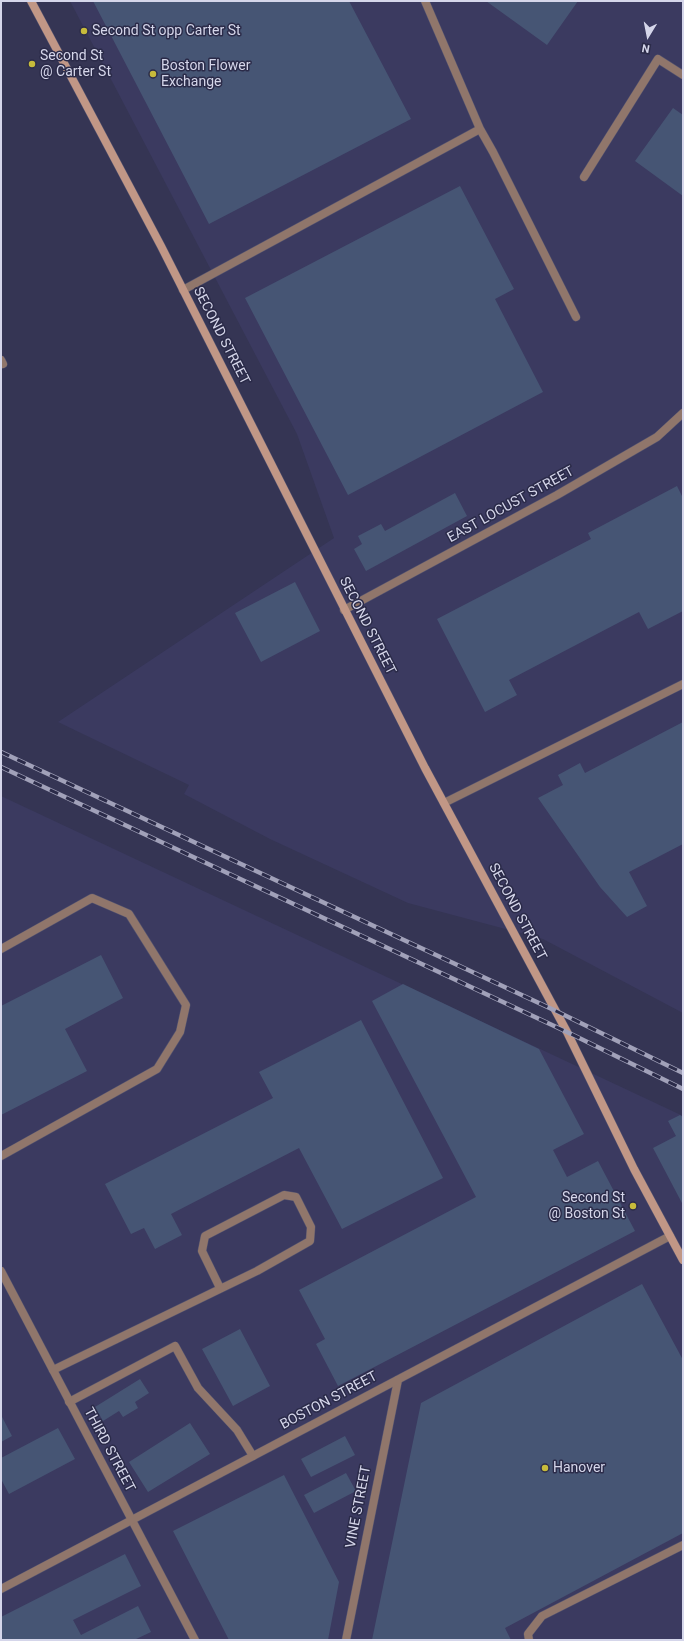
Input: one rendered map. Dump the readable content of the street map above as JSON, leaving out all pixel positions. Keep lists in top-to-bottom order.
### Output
{
  "streets": {
    "main road": ["SECOND STREET"],
    "street": [
      "EAST LOCUST STREET",
      "BOSTON STREET",
      "THIRD STREET",
      "VINE STREET"
    ]
  },
  "crossings": [
    ["SECOND STREET", "EAST LOCUST STREET"],
    ["SECOND STREET", "BOSTON STREET"],
    ["BOSTON STREET", "THIRD STREET"],
    ["BOSTON STREET", "VINE STREET"]
  ],
  "places": [
    "Second St opp Carter St",
    "Second St @ Carter St",
    "Boston Flower Exchange",
    "Second St @ Boston St",
    "Hanover"
  ],
  "north": "bottom"
}
